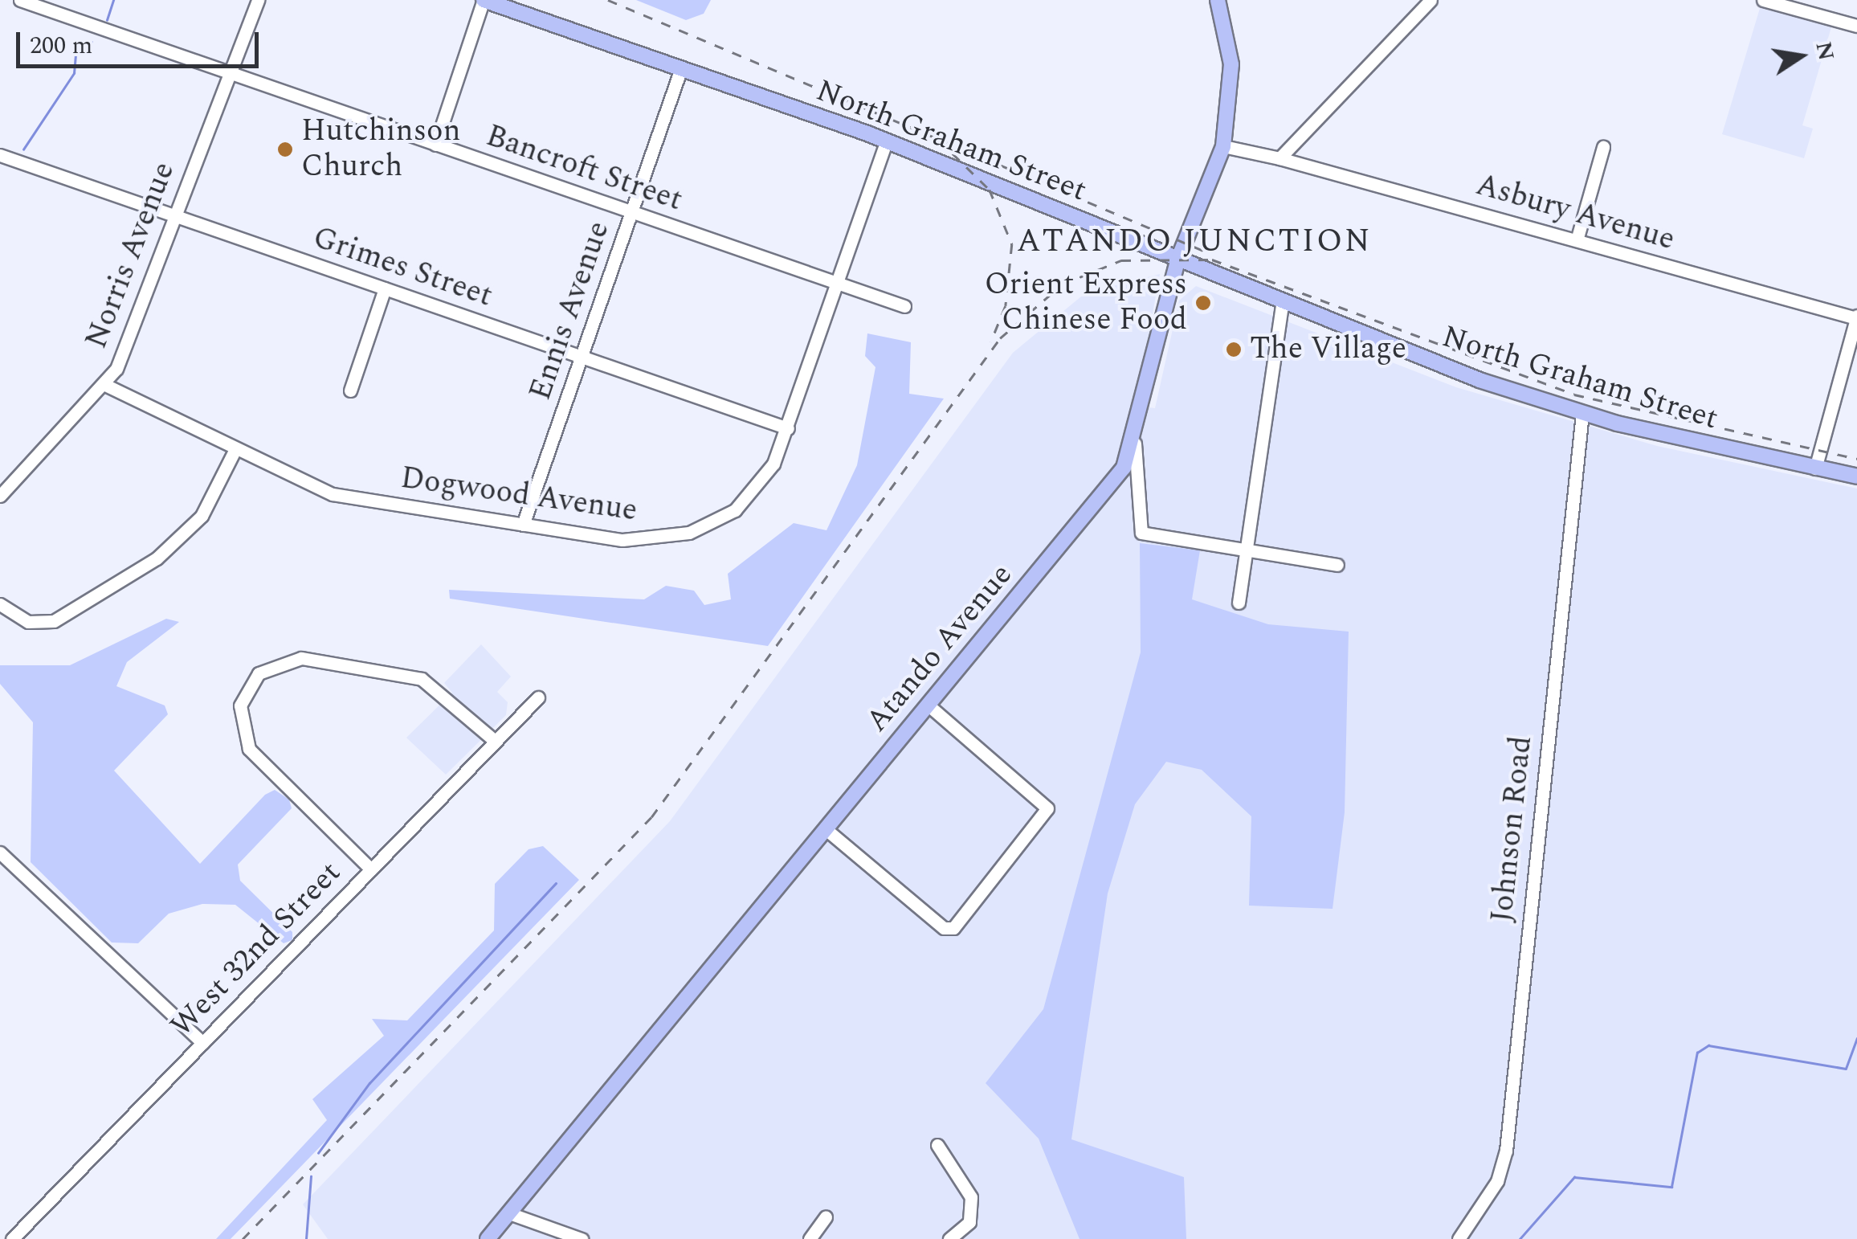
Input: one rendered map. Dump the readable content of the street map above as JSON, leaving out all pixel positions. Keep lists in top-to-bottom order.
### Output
{
  "streets": {
    "main road": ["North Graham Street", "Atando Avenue"],
    "street": [
      "Bancroft Street",
      "Asbury Avenue",
      "Norris Avenue",
      "Grimes Street",
      "Ennis Avenue",
      "Dogwood Avenue",
      "Johnson Road",
      "West 32nd Street"
    ]
  },
  "crossings": [
    ["North Graham Street", "Ennis Avenue"],
    ["North Graham Street", "Dogwood Avenue"],
    ["North Graham Street", "Atando Avenue"],
    ["North Graham Street", "Johnson Road"],
    ["Bancroft Street", "Norris Avenue"],
    ["Bancroft Street", "Ennis Avenue"],
    ["Bancroft Street", "Dogwood Avenue"],
    ["Asbury Avenue", "Atando Avenue"],
    ["Norris Avenue", "Grimes Street"],
    ["Norris Avenue", "Dogwood Avenue"],
    ["Grimes Street", "Ennis Avenue"],
    ["Grimes Street", "Dogwood Avenue"],
    ["Ennis Avenue", "Dogwood Avenue"]
  ],
  "districts": ["ATANDO JUNCTION"],
  "places": ["Hutchinson Church", "Orient Express Chinese Food", "The Village"],
  "scale_bar": "200 m",
  "north": "right"
}
